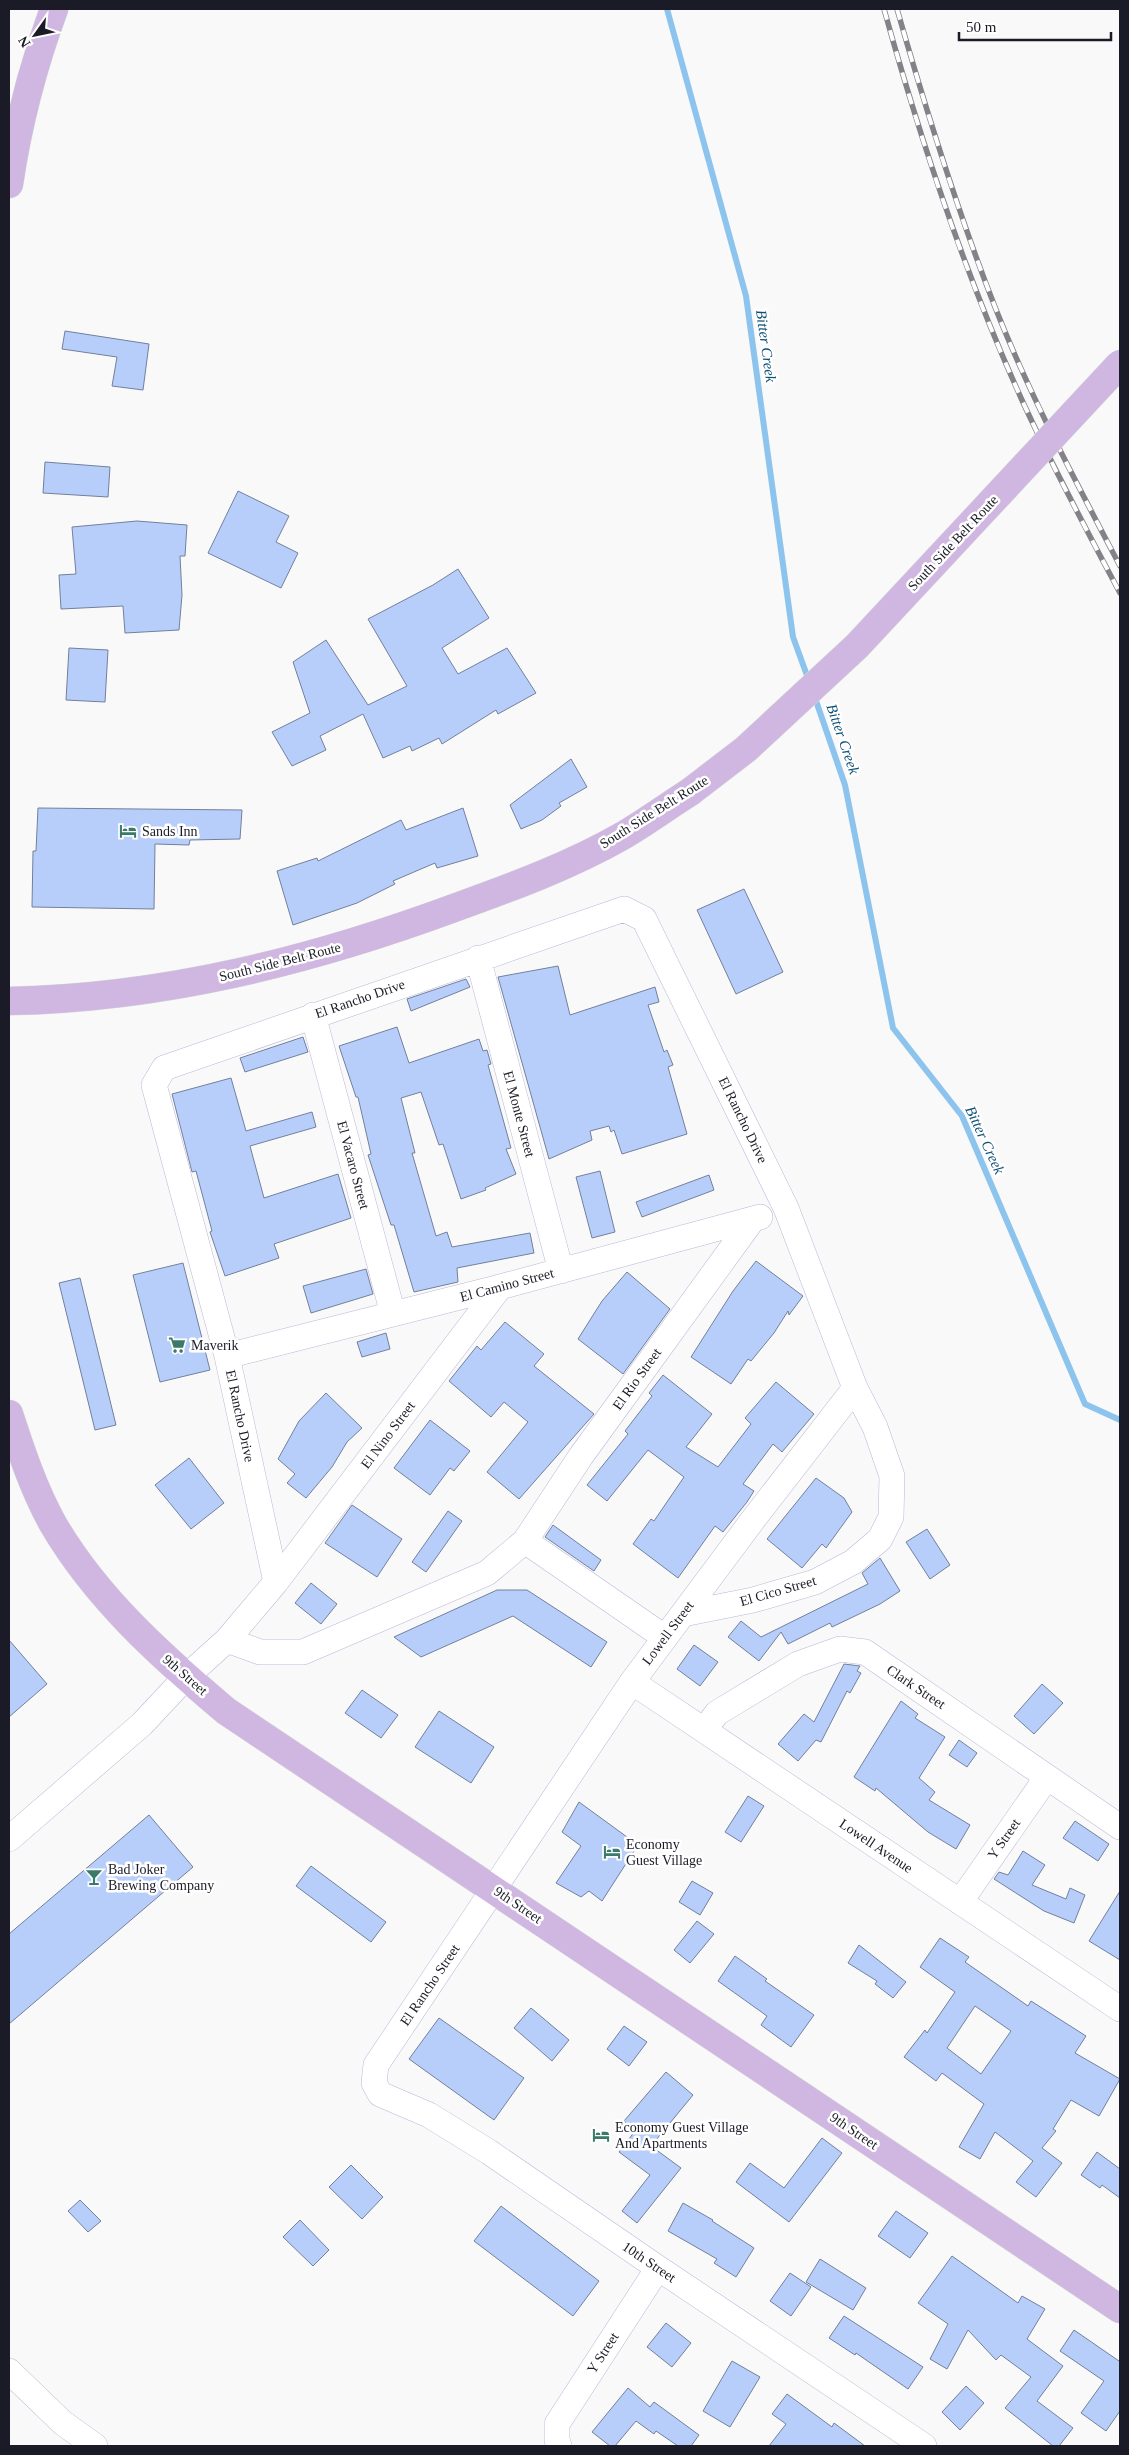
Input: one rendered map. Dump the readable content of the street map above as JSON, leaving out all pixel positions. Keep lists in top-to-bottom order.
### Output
{
  "streets": {
    "main road": ["South Side Belt Route", "9th Street"],
    "street": [
      "El Rancho Drive",
      "El Monte Street",
      "El Vacaro Street",
      "El Camino Street",
      "El Rio Street",
      "El Nino Street",
      "El Cico Street",
      "Lowell Street",
      "Clark Street",
      "Y Street",
      "Lowell Avenue",
      "El Rancho Street",
      "10th Street"
    ]
  },
  "crossings": [
    ["El Rancho Drive", "El Monte Street"],
    ["El Rancho Drive", "El Vacaro Street"],
    ["El Rancho Drive", "El Camino Street"],
    ["El Rancho Drive", "El Nino Street"],
    ["El Rancho Drive", "El Cico Street"],
    ["El Rancho Drive", "Lowell Street"],
    ["El Monte Street", "El Camino Street"],
    ["El Vacaro Street", "El Camino Street"],
    ["El Camino Street", "El Rio Street"],
    ["El Camino Street", "El Nino Street"],
    ["El Cico Street", "Lowell Street"],
    ["Lowell Street", "9th Street"],
    ["Lowell Street", "Lowell Avenue"],
    ["Lowell Street", "El Rancho Street"],
    ["9th Street", "El Rancho Street"],
    ["Clark Street", "Y Street"],
    ["Clark Street", "Lowell Avenue"],
    ["Y Street", "Lowell Avenue"],
    ["Y Street", "10th Street"],
    ["El Rancho Street", "10th Street"]
  ],
  "water": ["Bitter Creek"],
  "places": {
    "hotel": ["Sands Inn", "Economy Guest Village", "Economy Guest Village And Apartments"],
    "supermarket": ["Maverik"],
    "bar": ["Bad Joker Brewing Company"]
  },
  "scale_bar": "50 m",
  "north": "bottom left"
}
